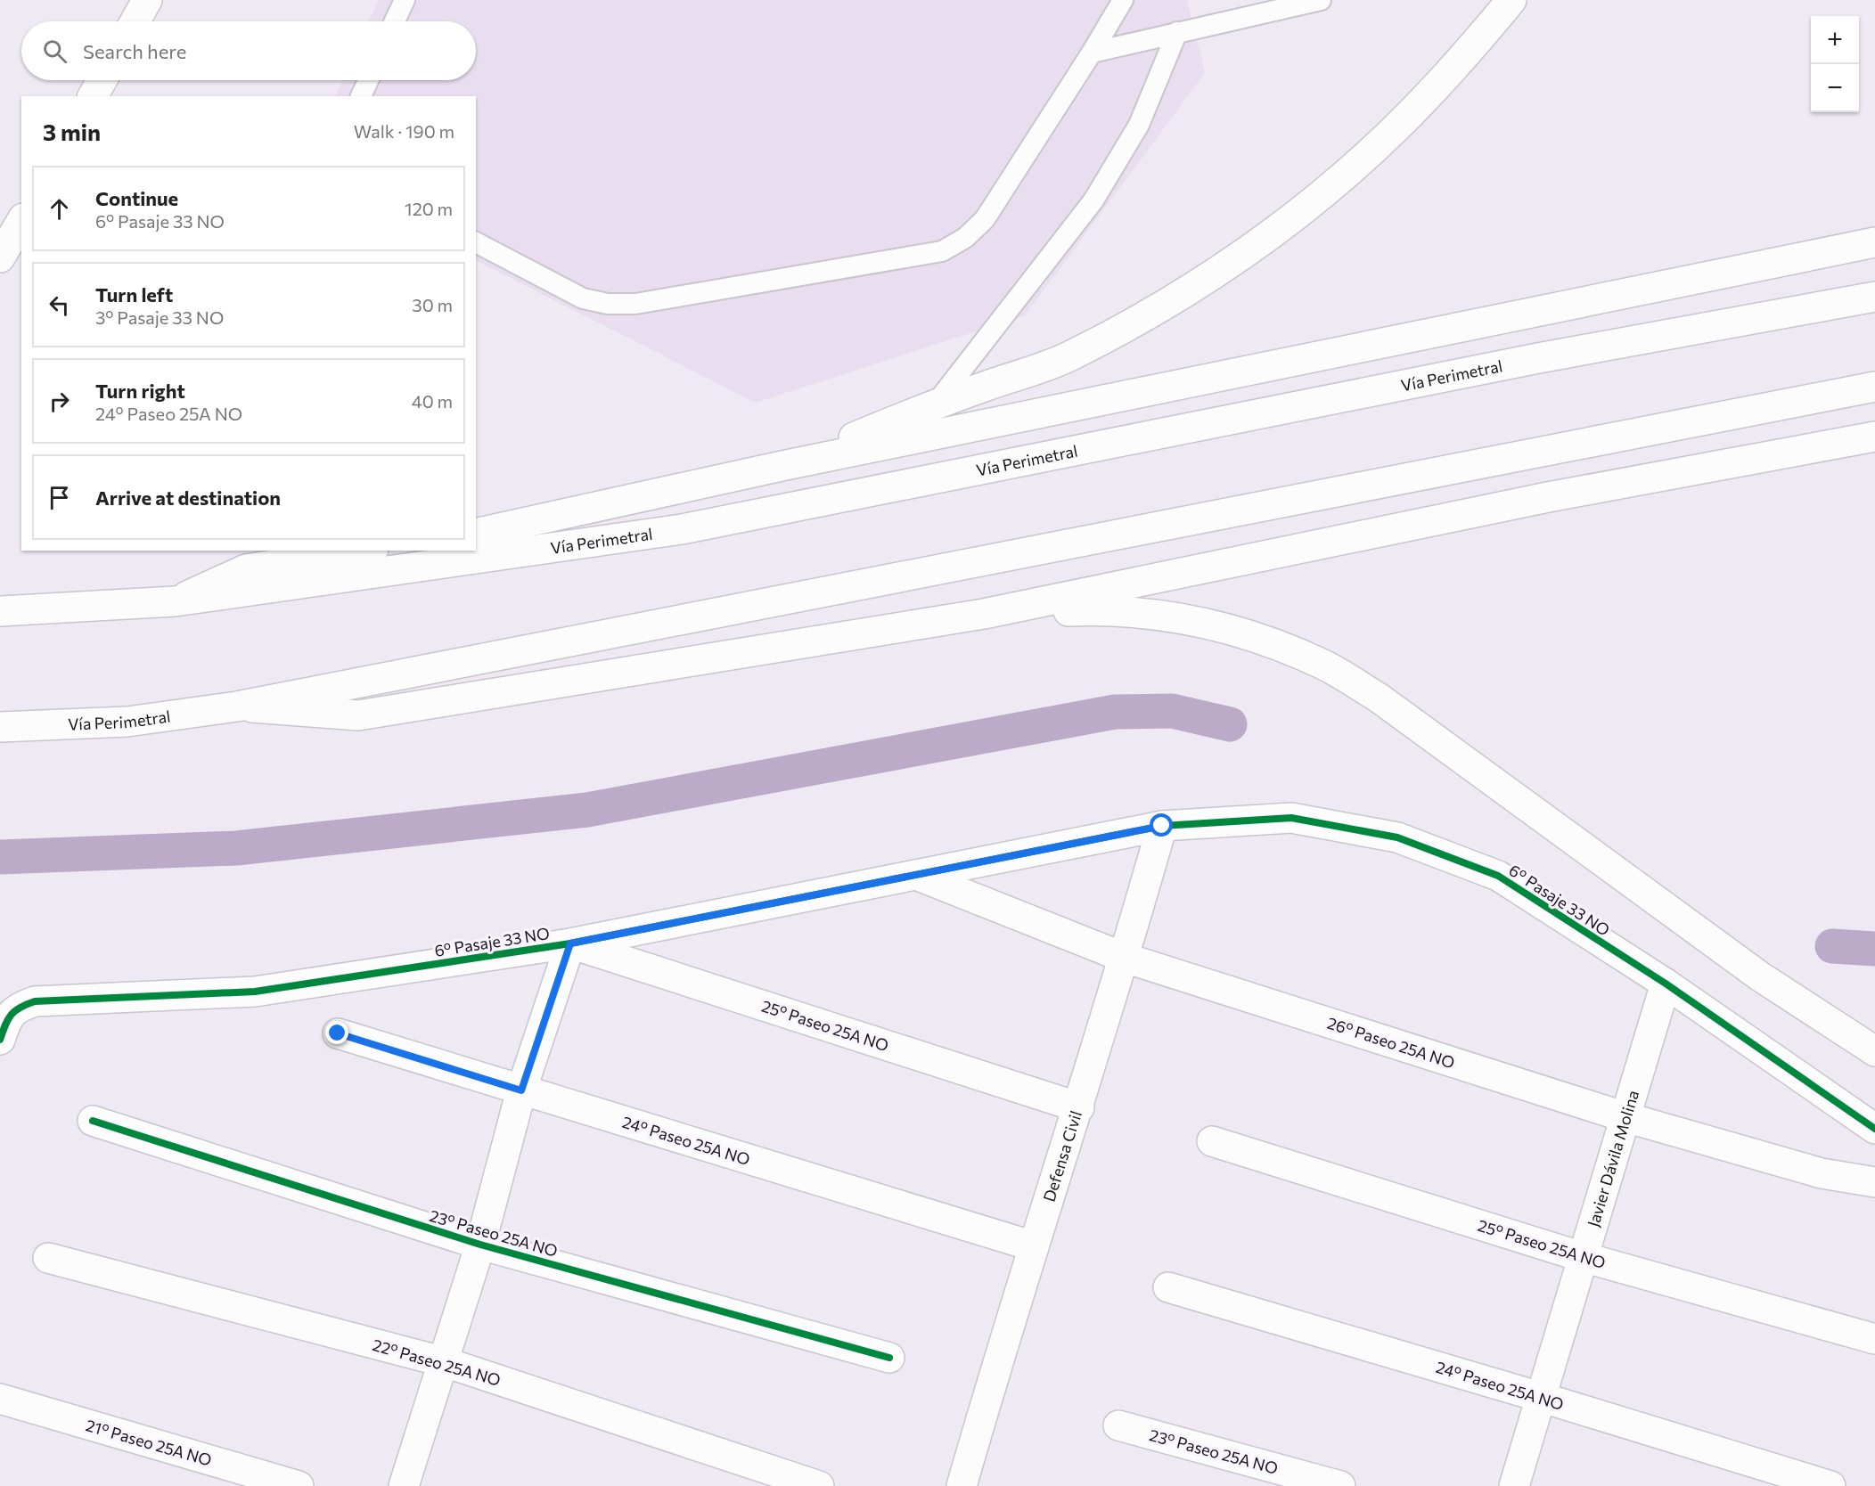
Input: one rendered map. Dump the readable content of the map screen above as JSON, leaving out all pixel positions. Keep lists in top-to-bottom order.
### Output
{
  "streets": {
    "main road": [
      "Vía Perimetral",
      "6º Pasaje 33 NO",
      "25º Paseo 25A NO",
      "26º Paseo 25A NO",
      "24º Paseo 25A NO",
      "Defensa Civil",
      "Javier Dávila Molina",
      "23º Paseo 25A NO",
      "22º Paseo 25A NO",
      "21º Paseo 25A NO"
    ]
  },
  "crossings": [
    ["6º Pasaje 33 NO", "25º Paseo 25A NO"],
    ["6º Pasaje 33 NO", "26º Paseo 25A NO"],
    ["6º Pasaje 33 NO", "Defensa Civil"],
    ["6º Pasaje 33 NO", "Javier Dávila Molina"],
    ["25º Paseo 25A NO", "Defensa Civil"],
    ["25º Paseo 25A NO", "Javier Dávila Molina"],
    ["26º Paseo 25A NO", "Defensa Civil"],
    ["26º Paseo 25A NO", "Javier Dávila Molina"],
    ["24º Paseo 25A NO", "Defensa Civil"],
    ["24º Paseo 25A NO", "Javier Dávila Molina"]
  ],
  "page": {
    "map_buttons": ["+", "−"],
    "search": "Search here",
    "heading": ["3 min", "Walk · 190 m"],
    "list": [
      ["Continue", "6º Pasaje 33 NO", "120 m"],
      ["Turn left", "3º Pasaje 33 NO", "30 m"],
      ["Turn right", "24º Paseo 25A NO", "40 m"],
      "Arrive at destination"
    ]
  }
}
